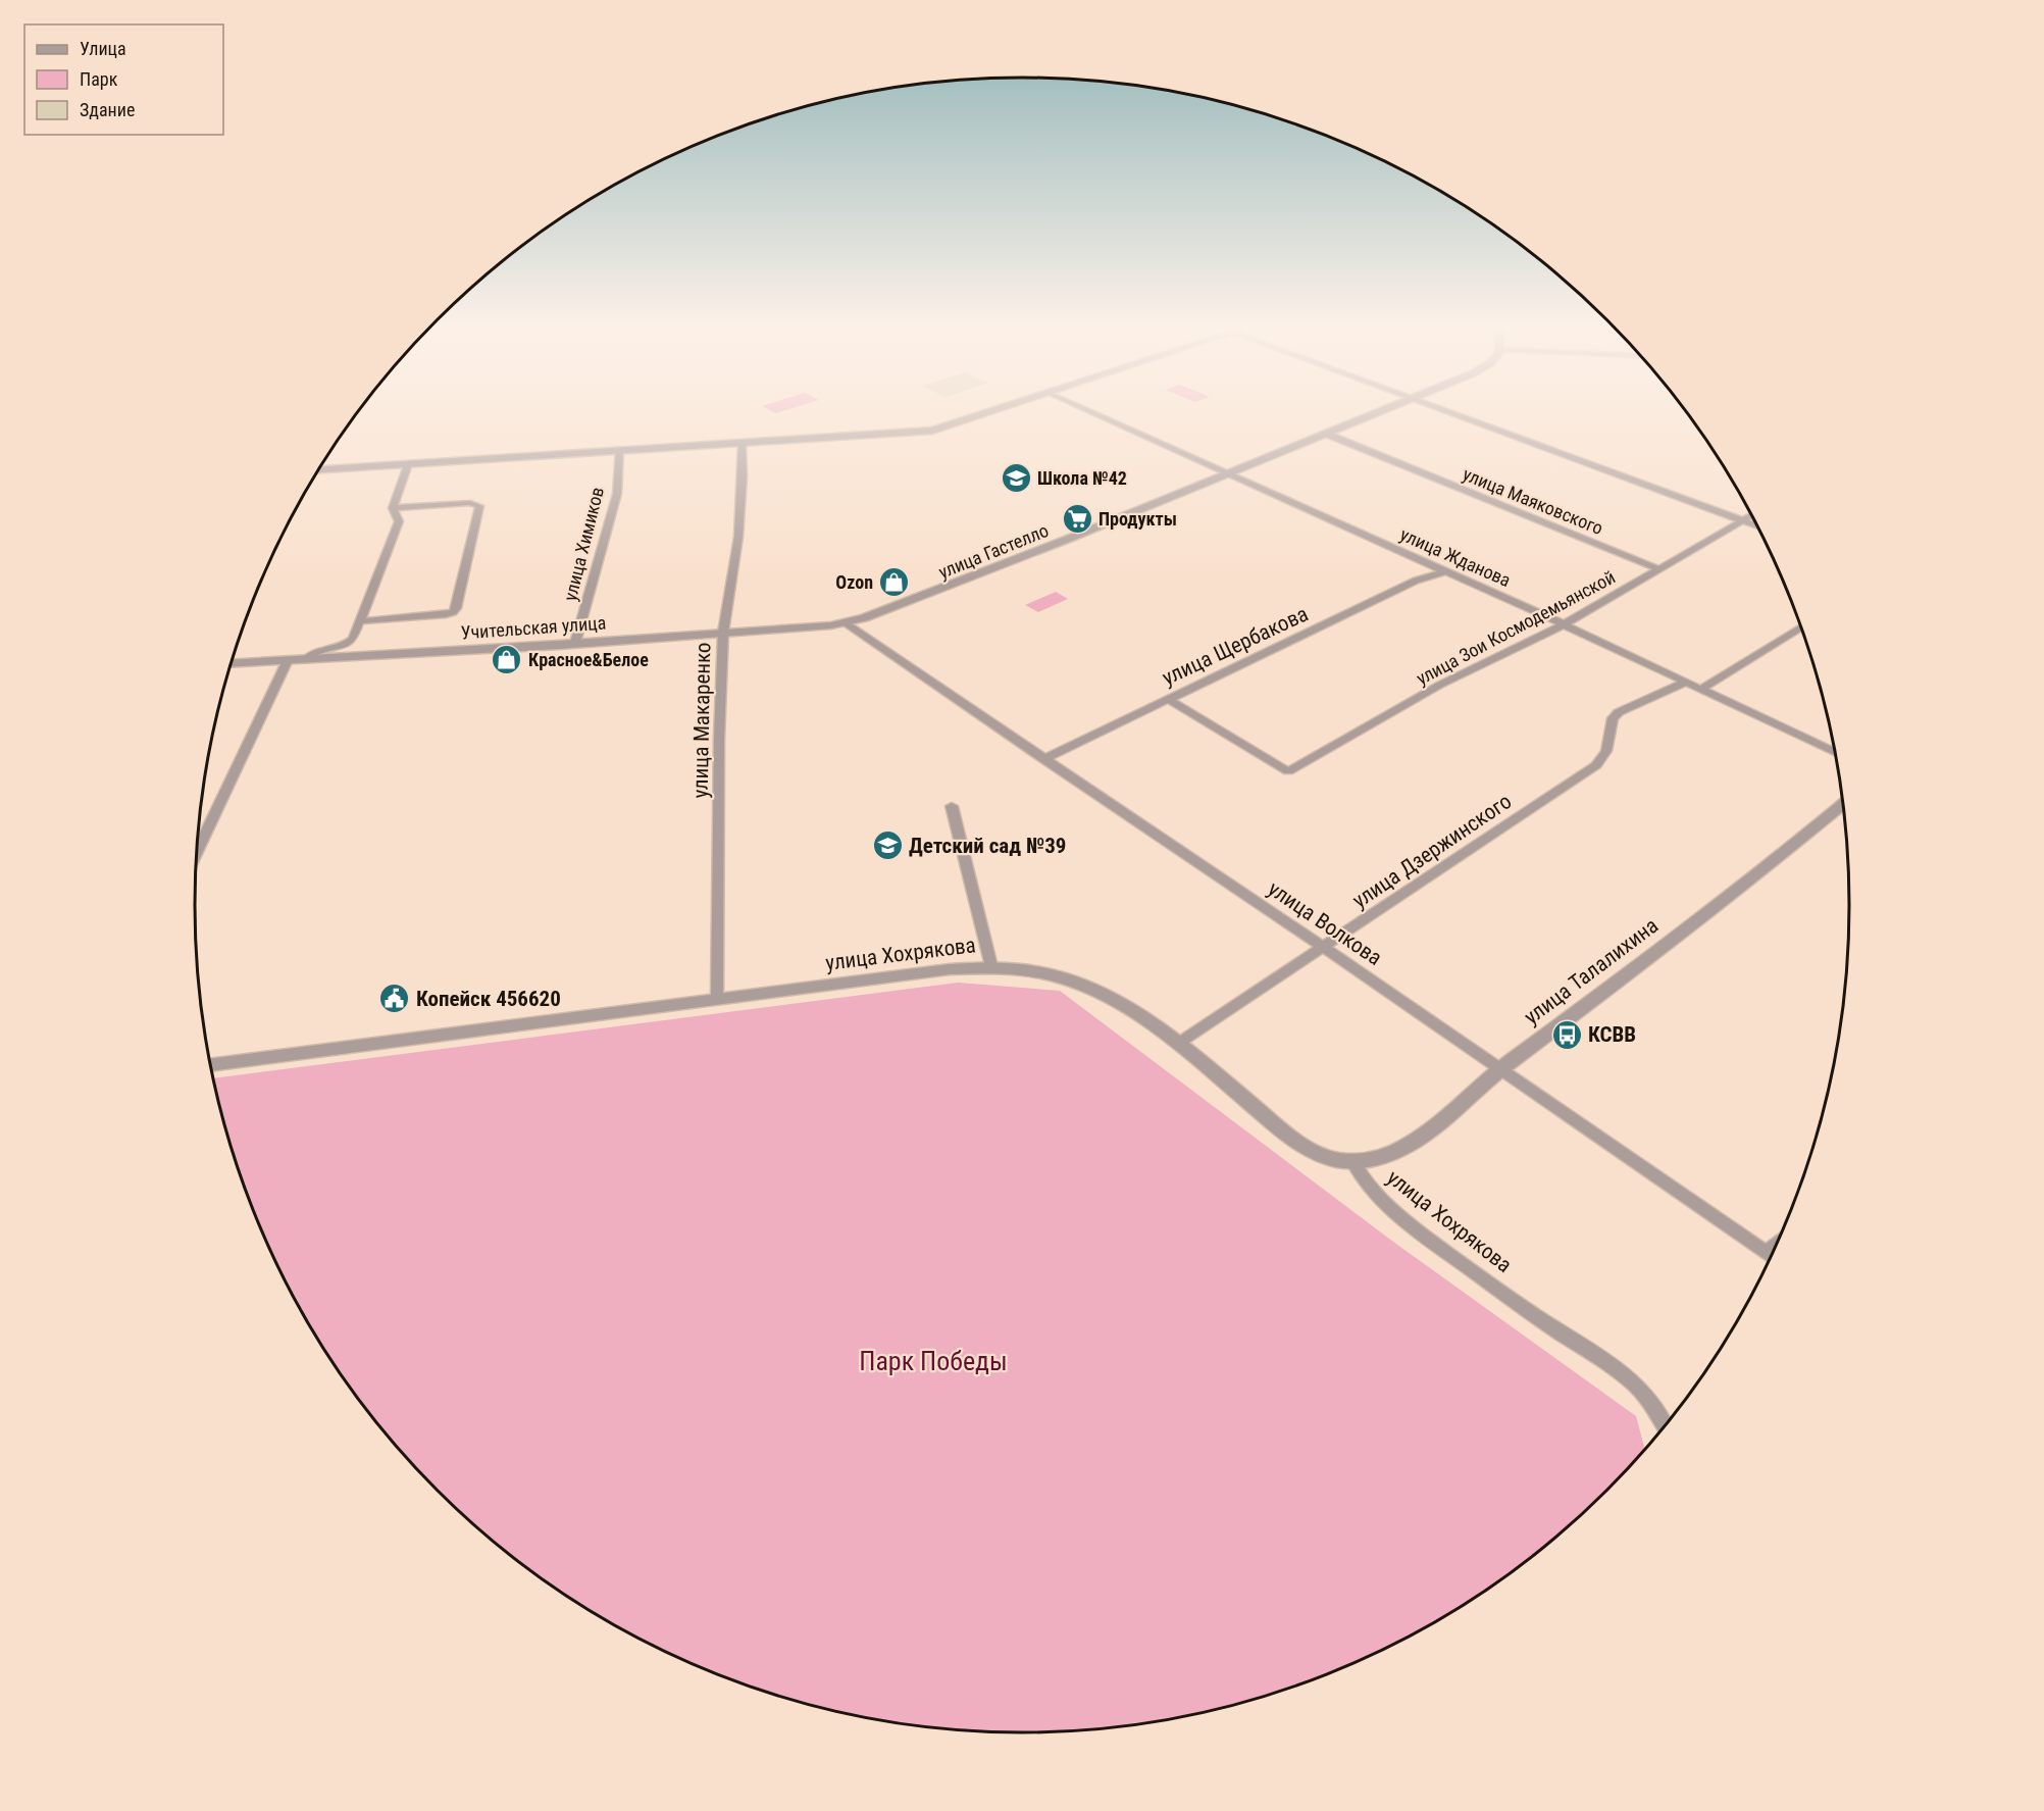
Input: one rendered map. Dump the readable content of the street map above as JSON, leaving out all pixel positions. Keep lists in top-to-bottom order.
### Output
{
  "streets": {
    "street": [
      "улица Маяковского",
      "улица Химиков",
      "улица Гастелло",
      "улица Жданова",
      "Учительская улица",
      "улица Зои Космодемьянской",
      "улица Щербакова",
      "улица Макаренко",
      "улица Дзержинского",
      "улица Волкова",
      "улица Хохрякова",
      "улица Талалихина"
    ]
  },
  "crossings": [
    ["улица Маяковского", "улица Гастелло"],
    ["улица Маяковского", "улица Зои Космодемьянской"],
    ["улица Химиков", "Учительская улица"],
    ["улица Гастелло", "улица Жданова"],
    ["улица Гастелло", "Учительская улица"],
    ["улица Гастелло", "улица Волкова"],
    ["улица Жданова", "улица Зои Космодемьянской"],
    ["улица Жданова", "улица Щербакова"],
    ["улица Жданова", "улица Дзержинского"],
    ["Учительская улица", "улица Макаренко"],
    ["Учительская улица", "улица Волкова"],
    ["улица Зои Космодемьянской", "улица Щербакова"],
    ["улица Щербакова", "улица Волкова"],
    ["улица Макаренко", "улица Хохрякова"],
    ["улица Дзержинского", "улица Волкова"],
    ["улица Дзержинского", "улица Хохрякова"],
    ["улица Волкова", "улица Талалихина"],
    ["улица Хохрякова", "улица Талалихина"]
  ],
  "parks": ["Парк Победы"],
  "places": {
    "school or university": ["Школа №42", "Детский сад №39"],
    "supermarket": ["Продукты"],
    "shop": ["Ozon", "Красное&Белое"],
    "public building": ["Копейск 456620"],
    "bus stop": ["КСВВ"]
  },
  "legend": ["Улица", "Парк", "Здание"]
}
